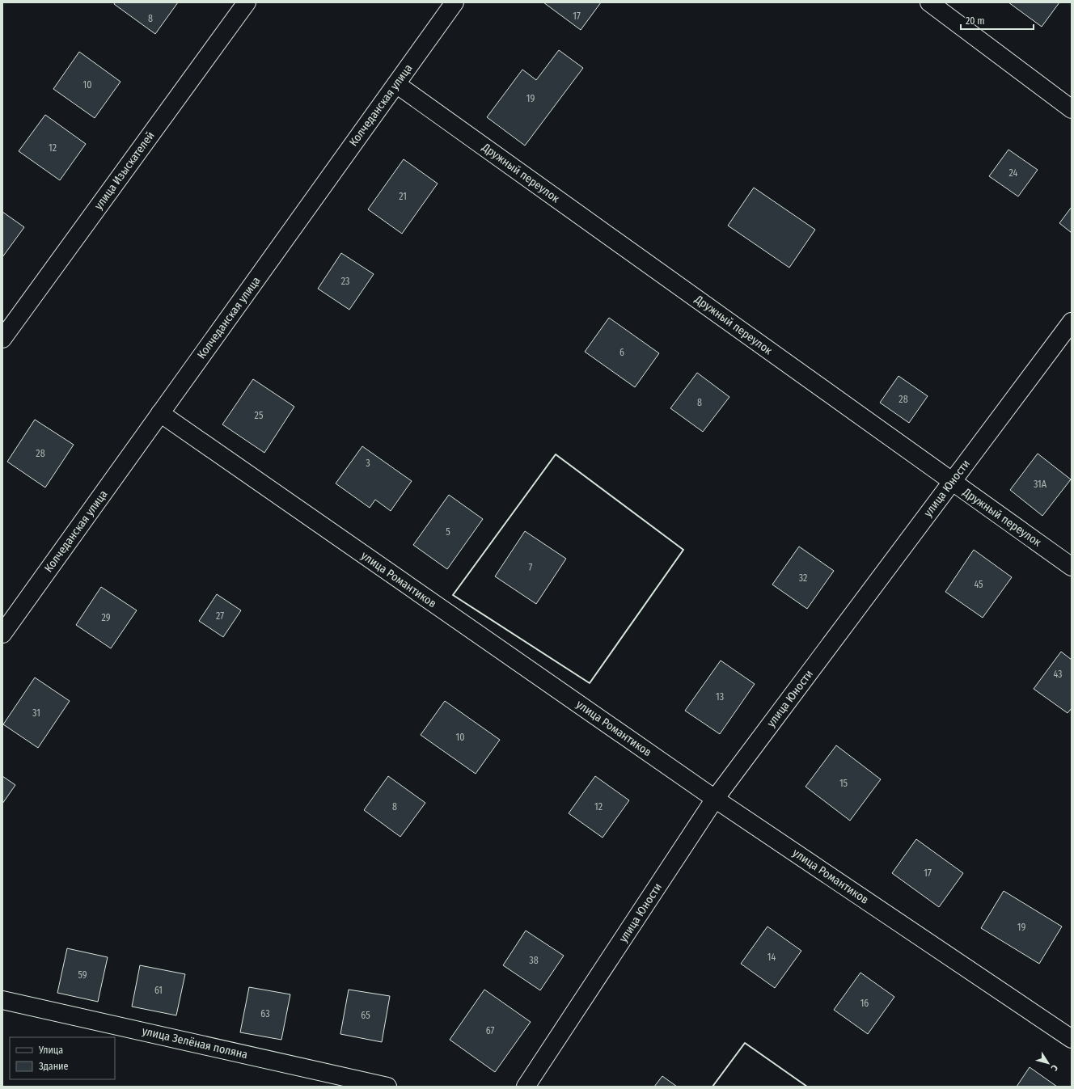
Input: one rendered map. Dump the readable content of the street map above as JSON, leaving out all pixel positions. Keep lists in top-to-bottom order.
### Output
{
  "streets": {
    "street": [
      "Колчеданская улица",
      "улица Изыскателей",
      "Дружный переулок",
      "улица Юности",
      "улица Романтиков",
      "улица Зелёная поляна"
    ]
  },
  "crossings": [
    ["Колчеданская улица", "Дружный переулок"],
    ["Колчеданская улица", "улица Романтиков"],
    ["Дружный переулок", "улица Юности"],
    ["улица Юности", "улица Романтиков"]
  ],
  "house_numbers": [
    "17",
    "8",
    "10",
    "19",
    "12",
    "24",
    "21",
    "23",
    "6",
    "28",
    "8",
    "25",
    "28",
    "3",
    "31А",
    "5",
    "7",
    "32",
    "45",
    "27",
    "29",
    "43",
    "13",
    "31",
    "10",
    "15",
    "8",
    "12",
    "17",
    "19",
    "14",
    "38",
    "59",
    "61",
    "16",
    "63",
    "65",
    "67"
  ],
  "legend": ["Улица", "Здание"],
  "scale_bar": "20 m",
  "north": "bottom right"
}
